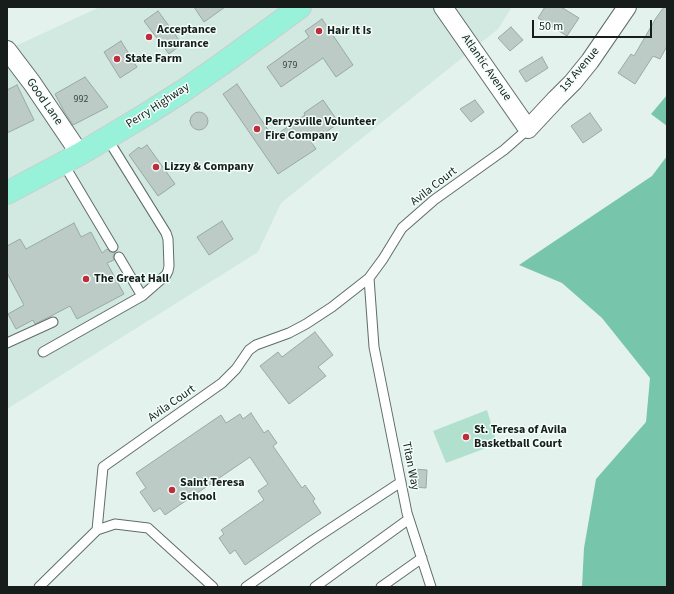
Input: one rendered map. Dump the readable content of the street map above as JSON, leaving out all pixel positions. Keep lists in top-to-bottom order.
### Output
{
  "streets": {
    "main road": ["Perry Highway"],
    "street": ["Atlantic Avenue", "1st Avenue", "Good Lane"],
    "lane": ["Avila Court", "Titan Way"]
  },
  "crossings": [
    ["Atlantic Avenue", "1st Avenue"],
    ["Atlantic Avenue", "Avila Court"],
    ["1st Avenue", "Avila Court"],
    ["Good Lane", "Perry Highway"],
    ["Avila Court", "Titan Way"]
  ],
  "places": [
    "Hair It Is",
    "Acceptance Insurance",
    "State Farm",
    "Perrysville Volunteer Fire Company",
    "Lizzy & Company",
    "The Great Hall",
    "St. Teresa of Avila Basketball Court",
    "Saint Teresa School"
  ],
  "house_numbers": ["979", "992"],
  "scale_bar": "50 m"
}
